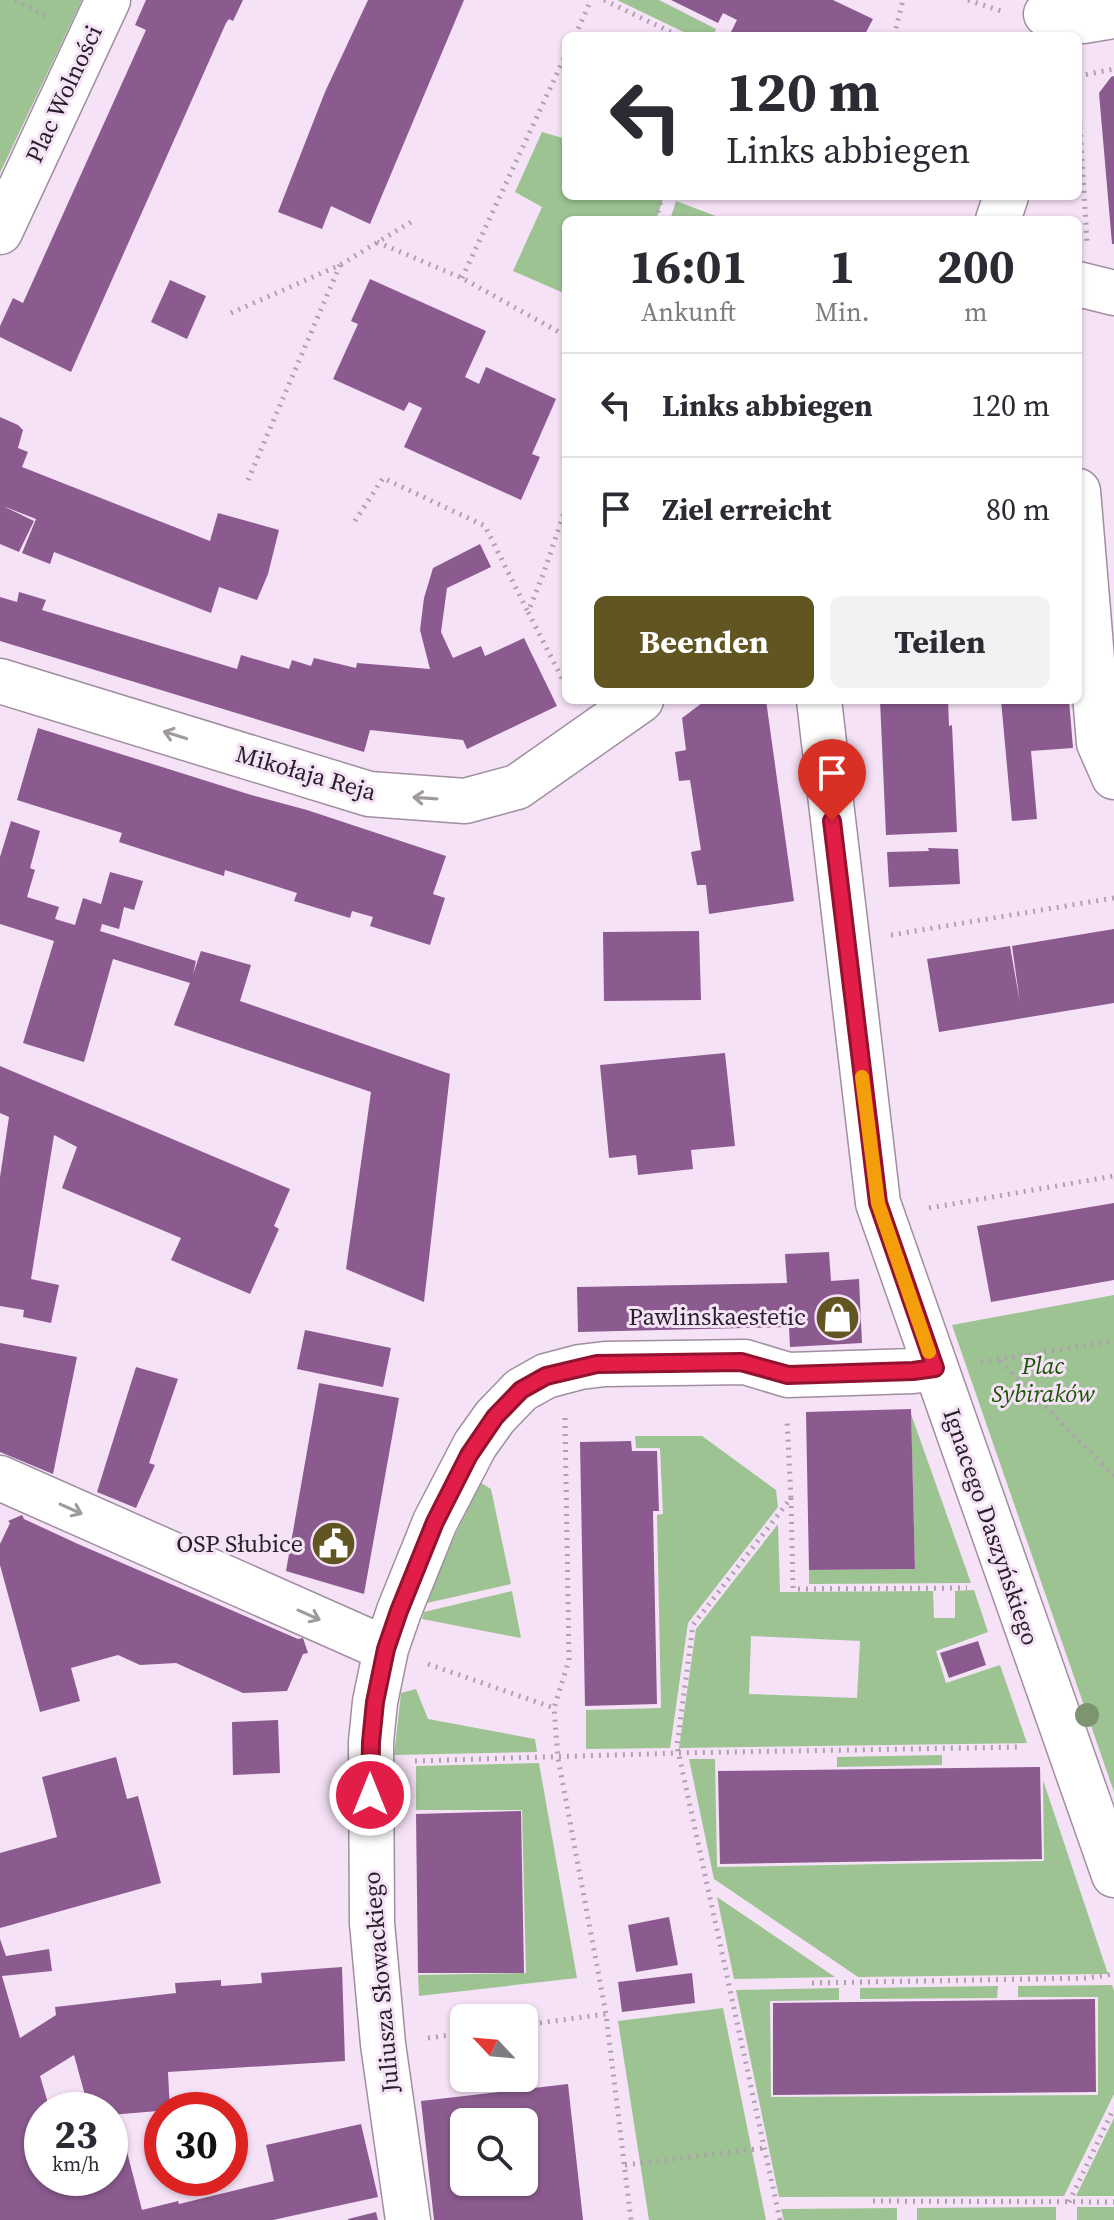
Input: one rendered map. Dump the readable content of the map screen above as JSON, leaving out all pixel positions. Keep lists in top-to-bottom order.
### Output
{
  "streets": {
    "street": [
      "Plac Wolności",
      "Mikołaja Reja",
      "Ignacego Daszyńskiego",
      "Juliusza Słowackiego"
    ]
  },
  "crossings": [
    ["Ignacego Daszyńskiego", "Juliusza Słowackiego"]
  ],
  "one_way": ["Mikołaja Reja"],
  "parks": ["Plac Sybiraków"],
  "places": {
    "shop": ["Pawlinskaestetic"],
    "public building": ["OSP Słubice"]
  },
  "north": "top left",
  "page": {
    "turn": ["120 m", "Links abbiegen"],
    "eta": [
      "16:01",
      "Ankunft",
      "1",
      "Min.",
      "200",
      "m"
    ],
    "list": [
      {
        "name": "Links abbiegen",
        "value": "120 m"
      },
      {
        "name": "Ziel erreicht",
        "value": "80 m"
      }
    ],
    "buttons": ["Beenden", "Teilen"],
    "speed": "23 km/h",
    "limit": "30"
  }
}
